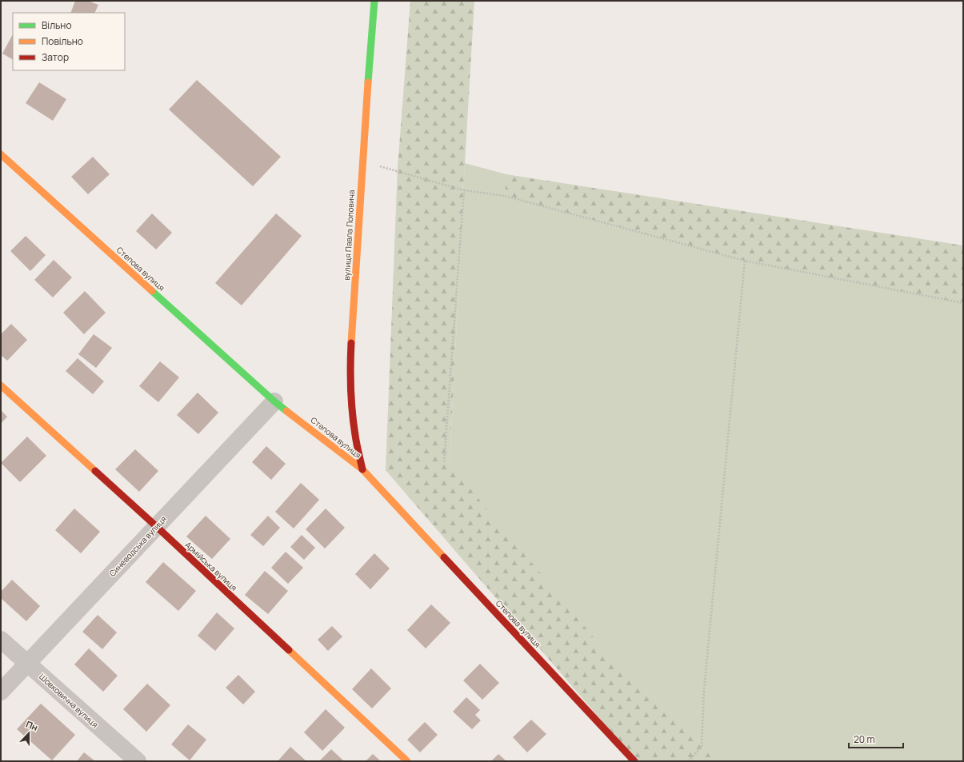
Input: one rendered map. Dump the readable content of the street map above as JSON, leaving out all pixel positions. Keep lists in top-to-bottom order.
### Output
{
  "streets": {
    "street": [
      "вулиця Павла Поповича",
      "Степова вулиця",
      "Синеводська вулиця",
      "Армійська вулиця",
      "Шовковична вулиця"
    ]
  },
  "crossings": [
    ["вулиця Павла Поповича", "Степова вулиця"],
    ["Степова вулиця", "Синеводська вулиця"],
    ["Синеводська вулиця", "Армійська вулиця"],
    ["Синеводська вулиця", "Шовковична вулиця"]
  ],
  "legend": ["Вільно", "Повільно", "Затор"],
  "scale_bar": "20 m",
  "north": "top"
}
